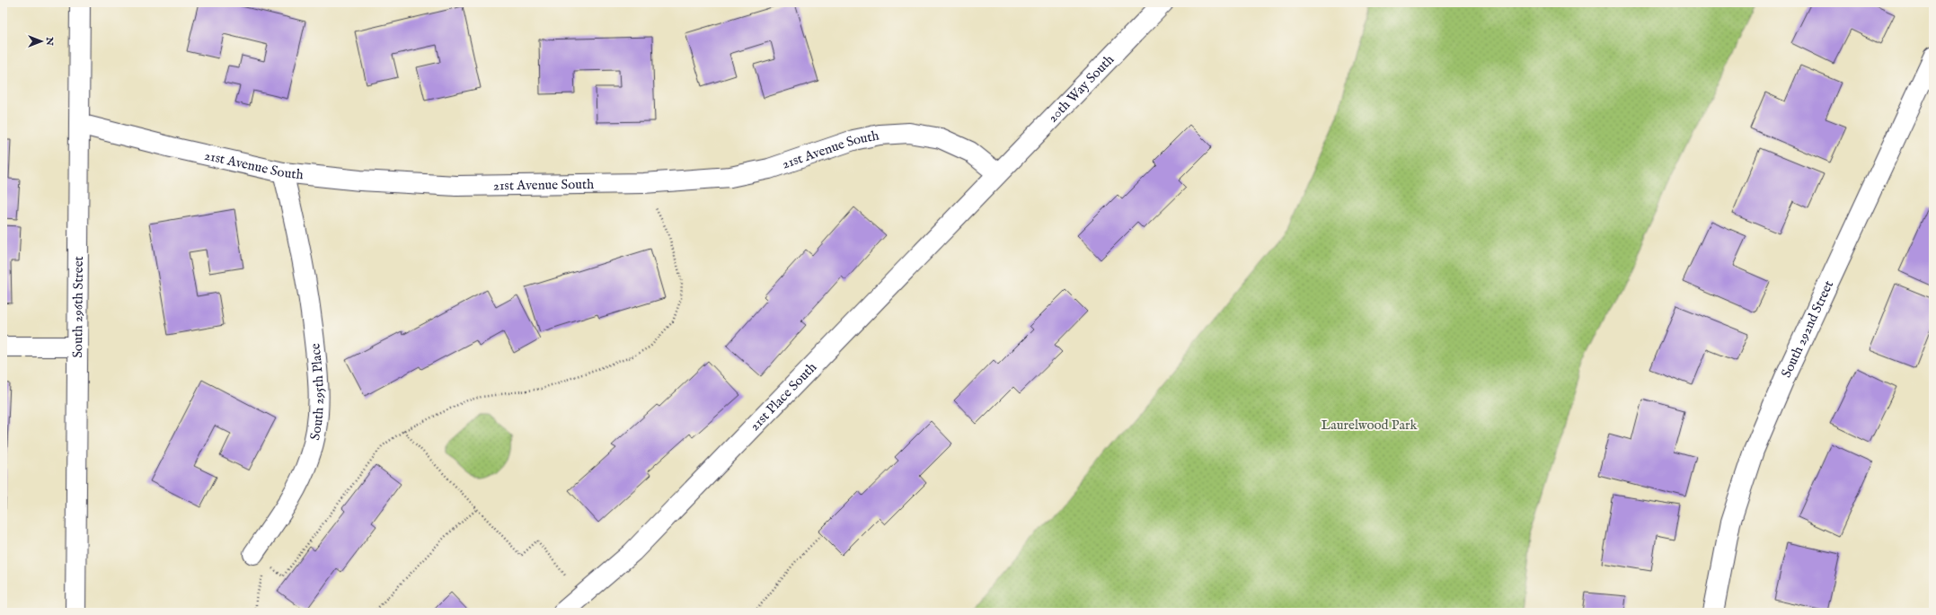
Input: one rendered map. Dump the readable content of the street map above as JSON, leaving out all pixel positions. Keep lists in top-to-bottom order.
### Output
{
  "streets": {
    "street": [
      "20th Way South",
      "21st Avenue South",
      "South 296th Street",
      "South 292nd Street",
      "South 295th Place",
      "21st Place South"
    ]
  },
  "crossings": [
    ["20th Way South", "21st Avenue South"],
    ["20th Way South", "21st Place South"],
    ["21st Avenue South", "South 296th Street"],
    ["21st Avenue South", "South 295th Place"],
    ["21st Avenue South", "21st Place South"]
  ],
  "parks": ["Laurelwood Park"],
  "north": "right"
}
